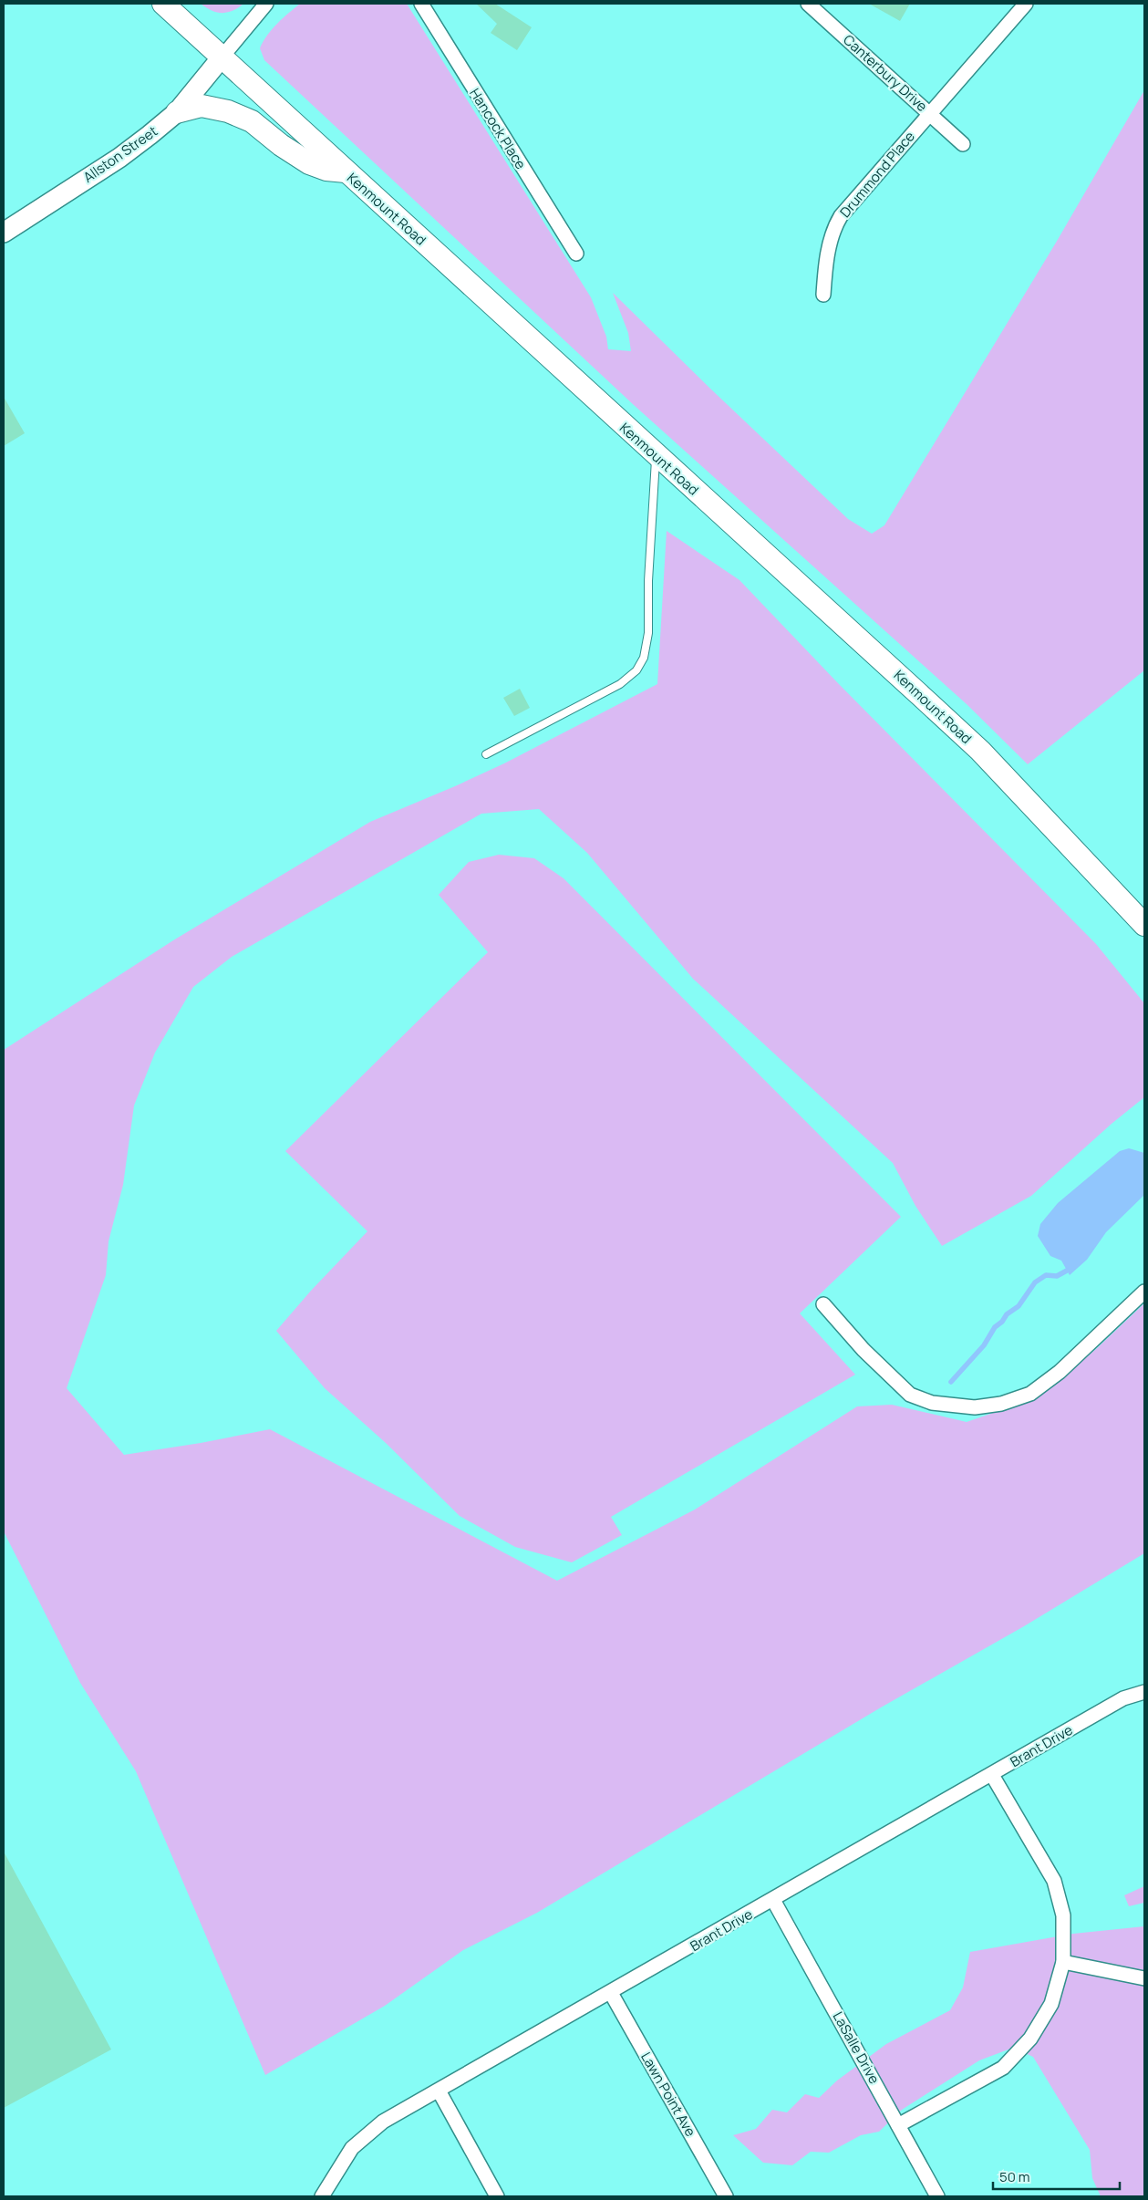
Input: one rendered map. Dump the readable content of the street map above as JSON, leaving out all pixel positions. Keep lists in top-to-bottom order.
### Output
{
  "streets": {
    "main road": ["Kenmount Road"],
    "street": [
      "Canterbury Drive",
      "Hancock Place",
      "Allston Street",
      "Drummond Place",
      "Brant Drive",
      "LaSalle Drive",
      "Lawn Point Ave"
    ]
  },
  "crossings": [
    ["Canterbury Drive", "Drummond Place"],
    ["Allston Street", "Kenmount Road"],
    ["Brant Drive", "LaSalle Drive"],
    ["Brant Drive", "Lawn Point Ave"]
  ],
  "scale_bar": "50 m"
}
